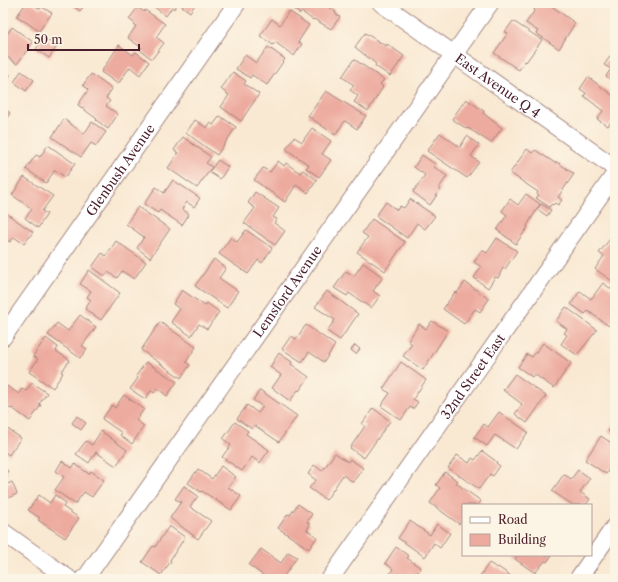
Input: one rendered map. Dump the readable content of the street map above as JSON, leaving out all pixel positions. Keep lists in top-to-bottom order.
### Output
{
  "streets": {
    "street": [
      "East Avenue Q 4",
      "Glenbush Avenue",
      "Lemsford Avenue",
      "32nd Street East"
    ]
  },
  "crossings": [
    ["East Avenue Q 4", "Lemsford Avenue"]
  ],
  "legend": ["Road", "Building"],
  "scale_bar": "50 m"
}
